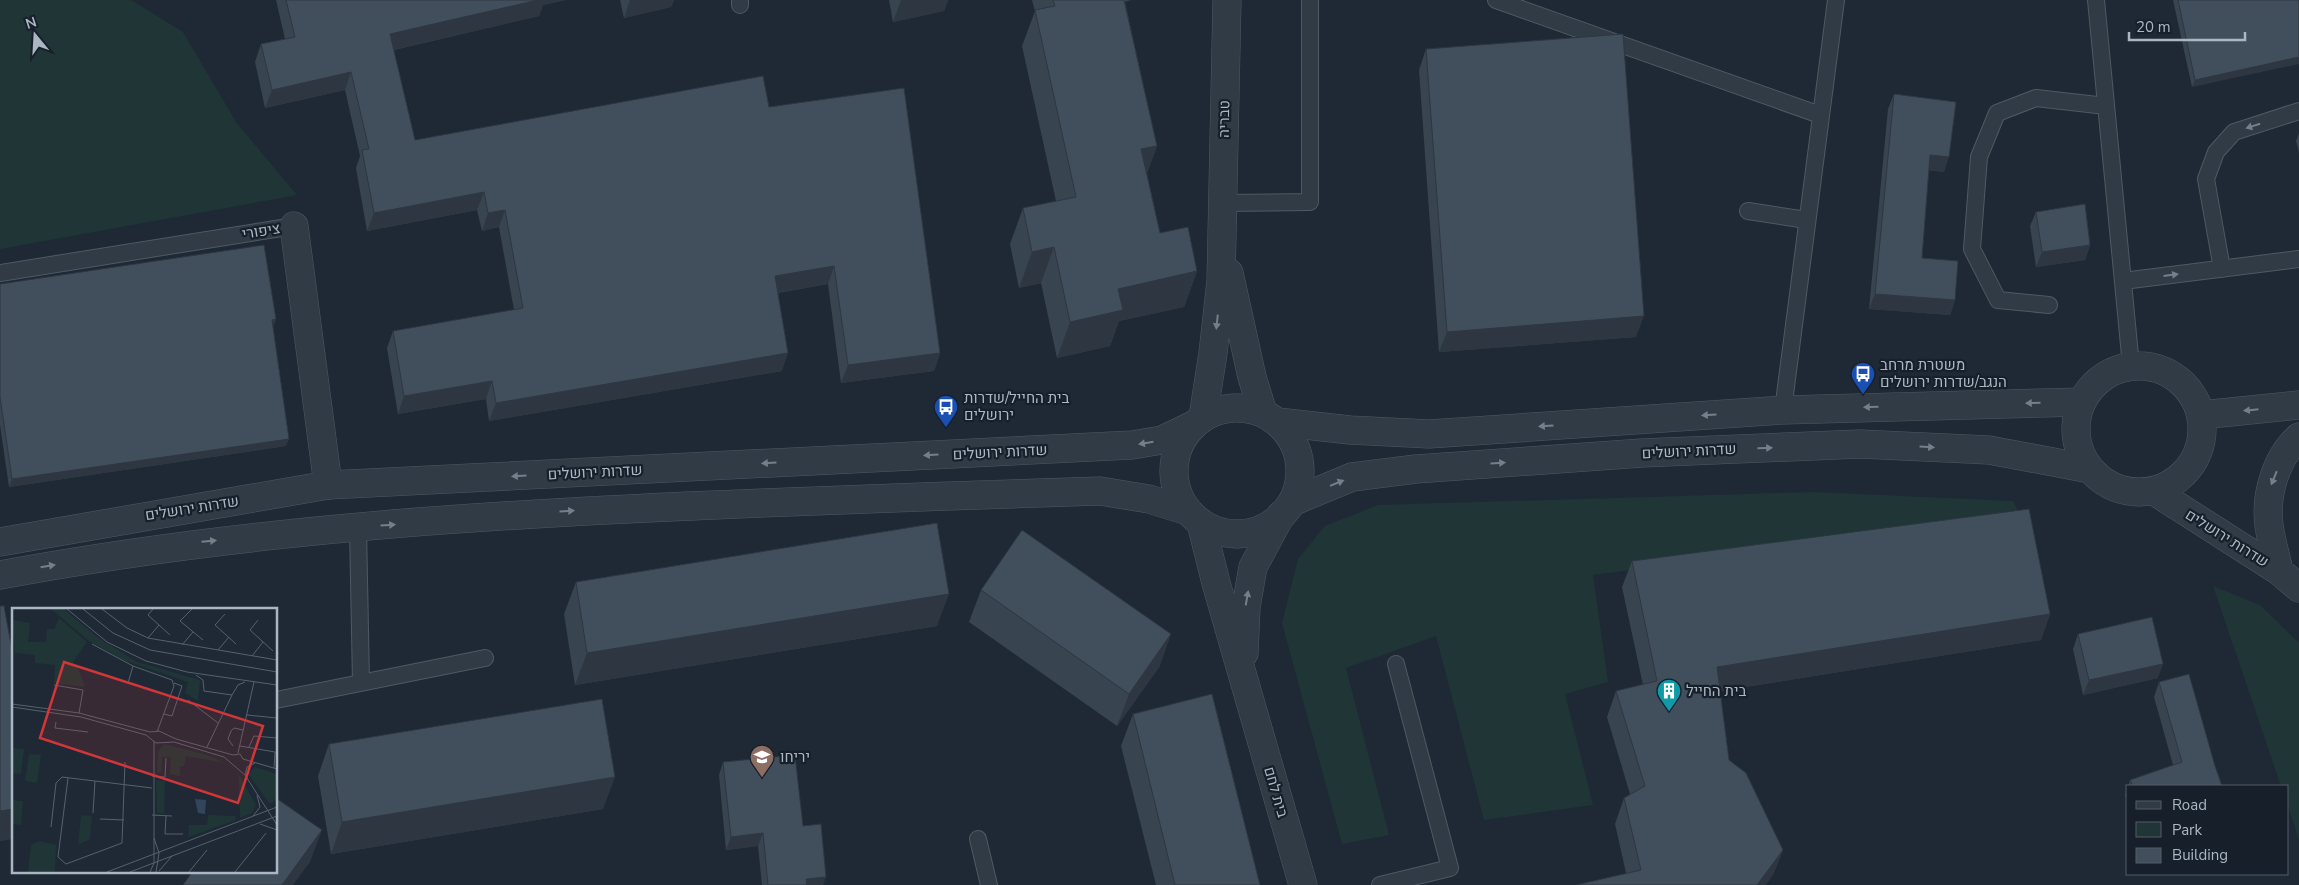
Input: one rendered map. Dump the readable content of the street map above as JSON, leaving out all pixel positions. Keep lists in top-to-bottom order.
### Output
{
  "streets": {
    "street": [
      "טבריה",
      "ציפורי",
      "שדרות ירושלים",
      "בית לחם"
    ]
  },
  "crossings": [
    ["טבריה", "שדרות ירושלים"],
    ["טבריה", "בית לחם"],
    ["ציפורי", "שדרות ירושלים"],
    ["שדרות ירושלים", "בית לחם"]
  ],
  "places": {
    "bus stop": ["משטרת מרחב הנגב/שדרות ירושלים", "בית החייל/שדרות ירושלים"],
    "building": ["בית החייל"],
    "school or university": ["יריחו"]
  },
  "legend": ["Road", "Park", "Building"],
  "scale_bar": "20 m",
  "north": "top"
}
